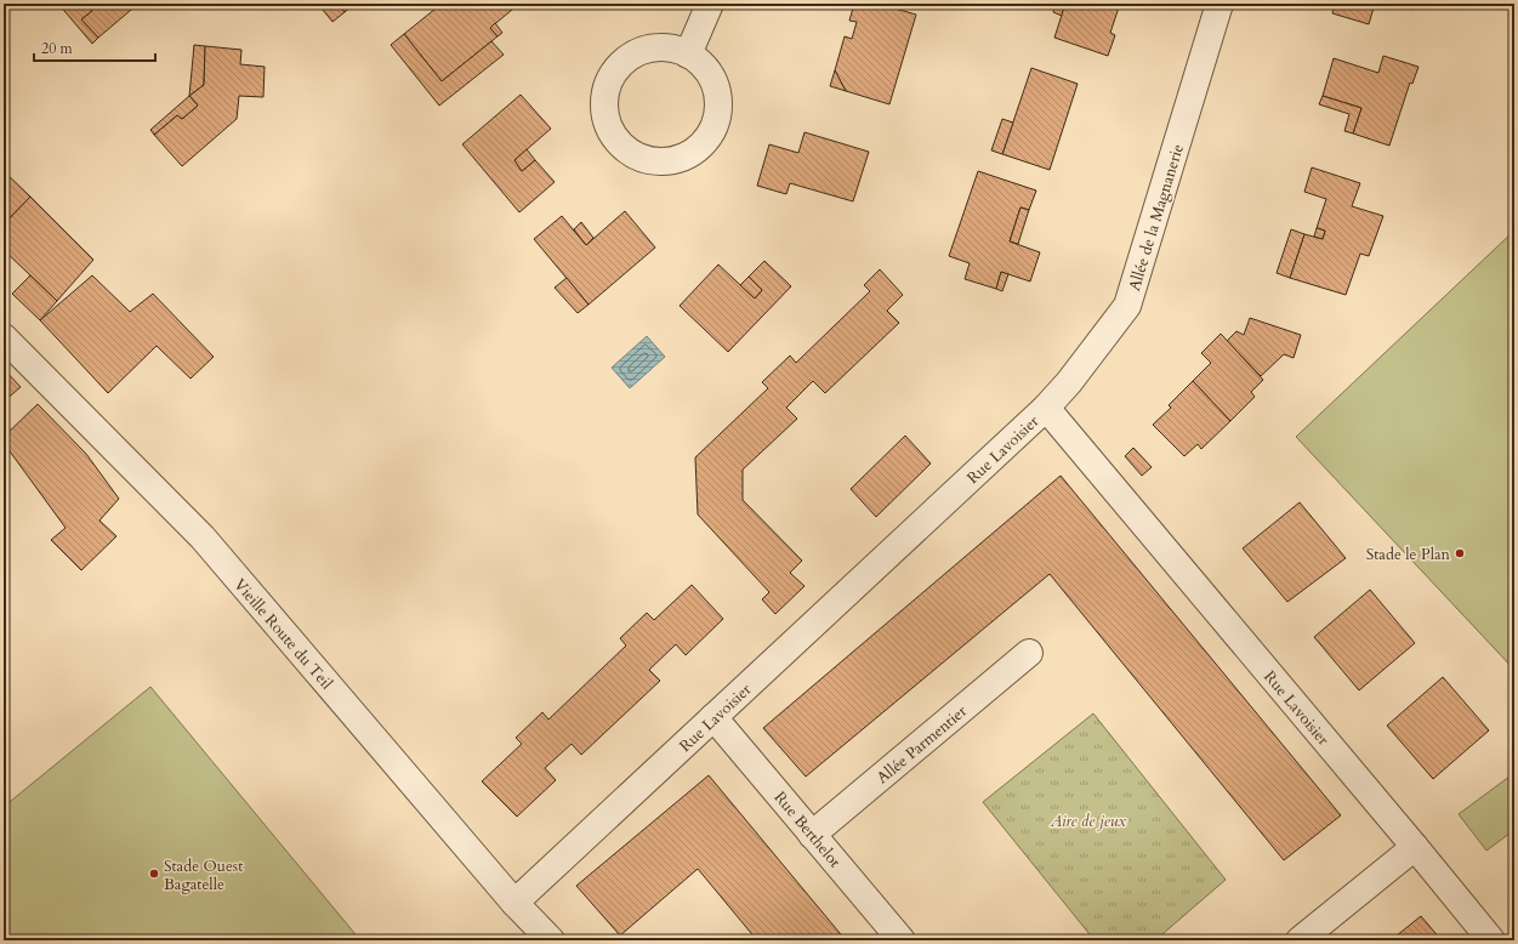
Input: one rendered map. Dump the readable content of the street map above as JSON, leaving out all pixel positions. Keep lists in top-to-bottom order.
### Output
{
  "streets": {
    "street": [
      "Allée de la Magnanerie",
      "Rue Lavoisier",
      "Vieille Route du Teil",
      "Allée Parmentier",
      "Rue Berthelot"
    ]
  },
  "crossings": [
    ["Allée de la Magnanerie", "Rue Lavoisier"],
    ["Rue Lavoisier", "Vieille Route du Teil"],
    ["Rue Lavoisier", "Rue Berthelot"],
    ["Allée Parmentier", "Rue Berthelot"]
  ],
  "parks": ["Aire de jeux"],
  "places": ["Stade le Plan", "Stade Ouest Bagatelle"],
  "scale_bar": "20 m"
}
